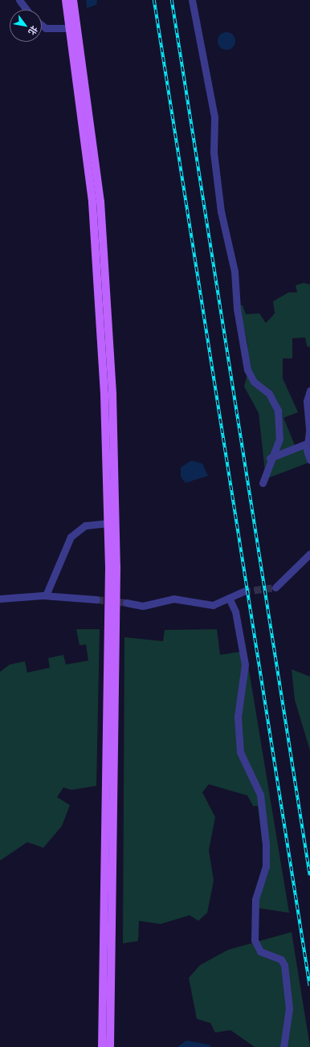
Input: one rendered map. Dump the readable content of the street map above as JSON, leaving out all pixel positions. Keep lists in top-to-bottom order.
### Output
{
  "north": "bottom right"
}
